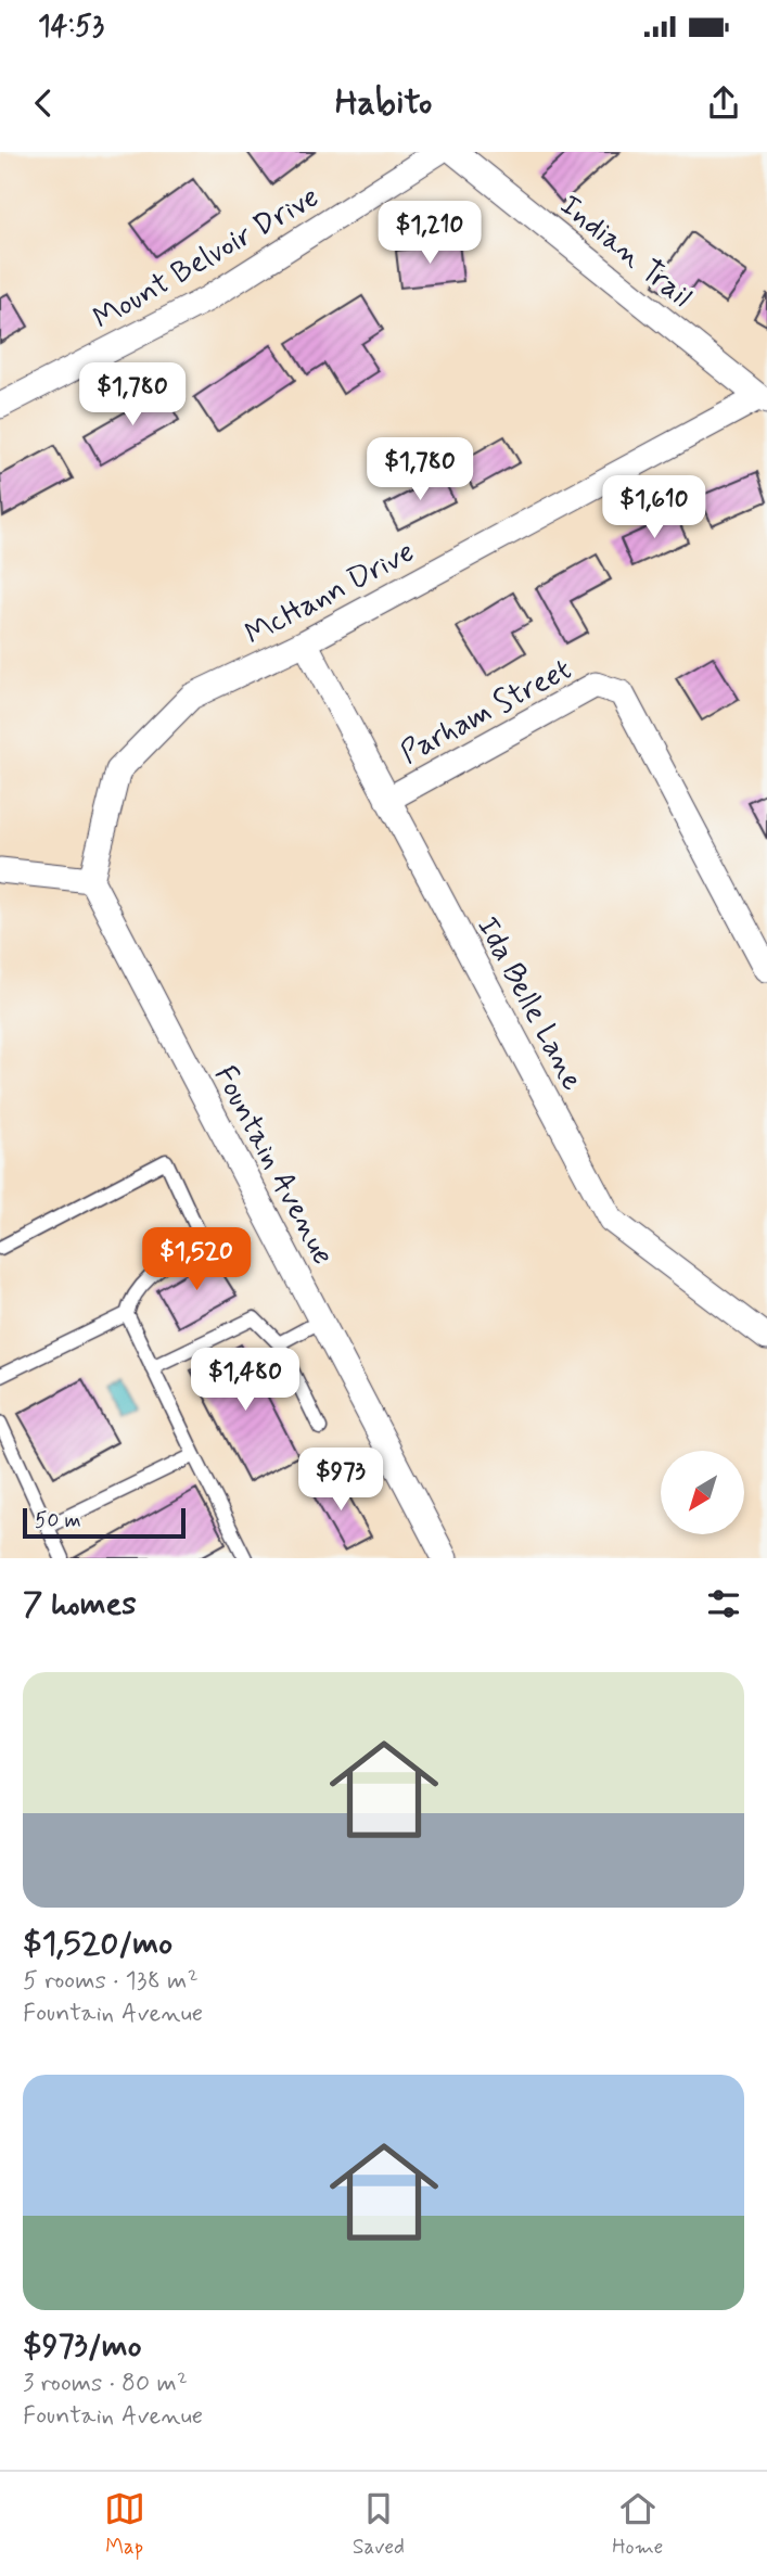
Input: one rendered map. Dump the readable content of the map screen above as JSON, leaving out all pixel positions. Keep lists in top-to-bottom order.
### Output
{
  "streets": {
    "street": [
      "Indian Trail",
      "Mount Belvoir Drive",
      "McHann Drive",
      "Parham Street",
      "Ida Belle Lane",
      "Fountain Avenue"
    ]
  },
  "crossings": [
    ["Indian Trail", "McHann Drive"],
    ["McHann Drive", "Ida Belle Lane"],
    ["McHann Drive", "Fountain Avenue"],
    ["Parham Street", "Ida Belle Lane"]
  ],
  "scale_bar": "50 m",
  "north": "bottom left",
  "page": {
    "status": "14:53",
    "header": "Habito",
    "price": [
      "$1,210",
      "$1,780",
      "$1,780",
      "$1,610",
      "$1,520",
      "$1,480",
      "$973"
    ],
    "scale": "50 m",
    "heading": "7 homes",
    "list": [
      {
        "name": "$1,520/mo",
        "note": "5 rooms · 138 m² · Fountain Avenue"
      },
      {
        "name": "$973/mo",
        "note": "3 rooms · 80 m² · Fountain Avenue"
      }
    ],
    "tabs": ["Map", "Saved", "Home"]
  }
}
